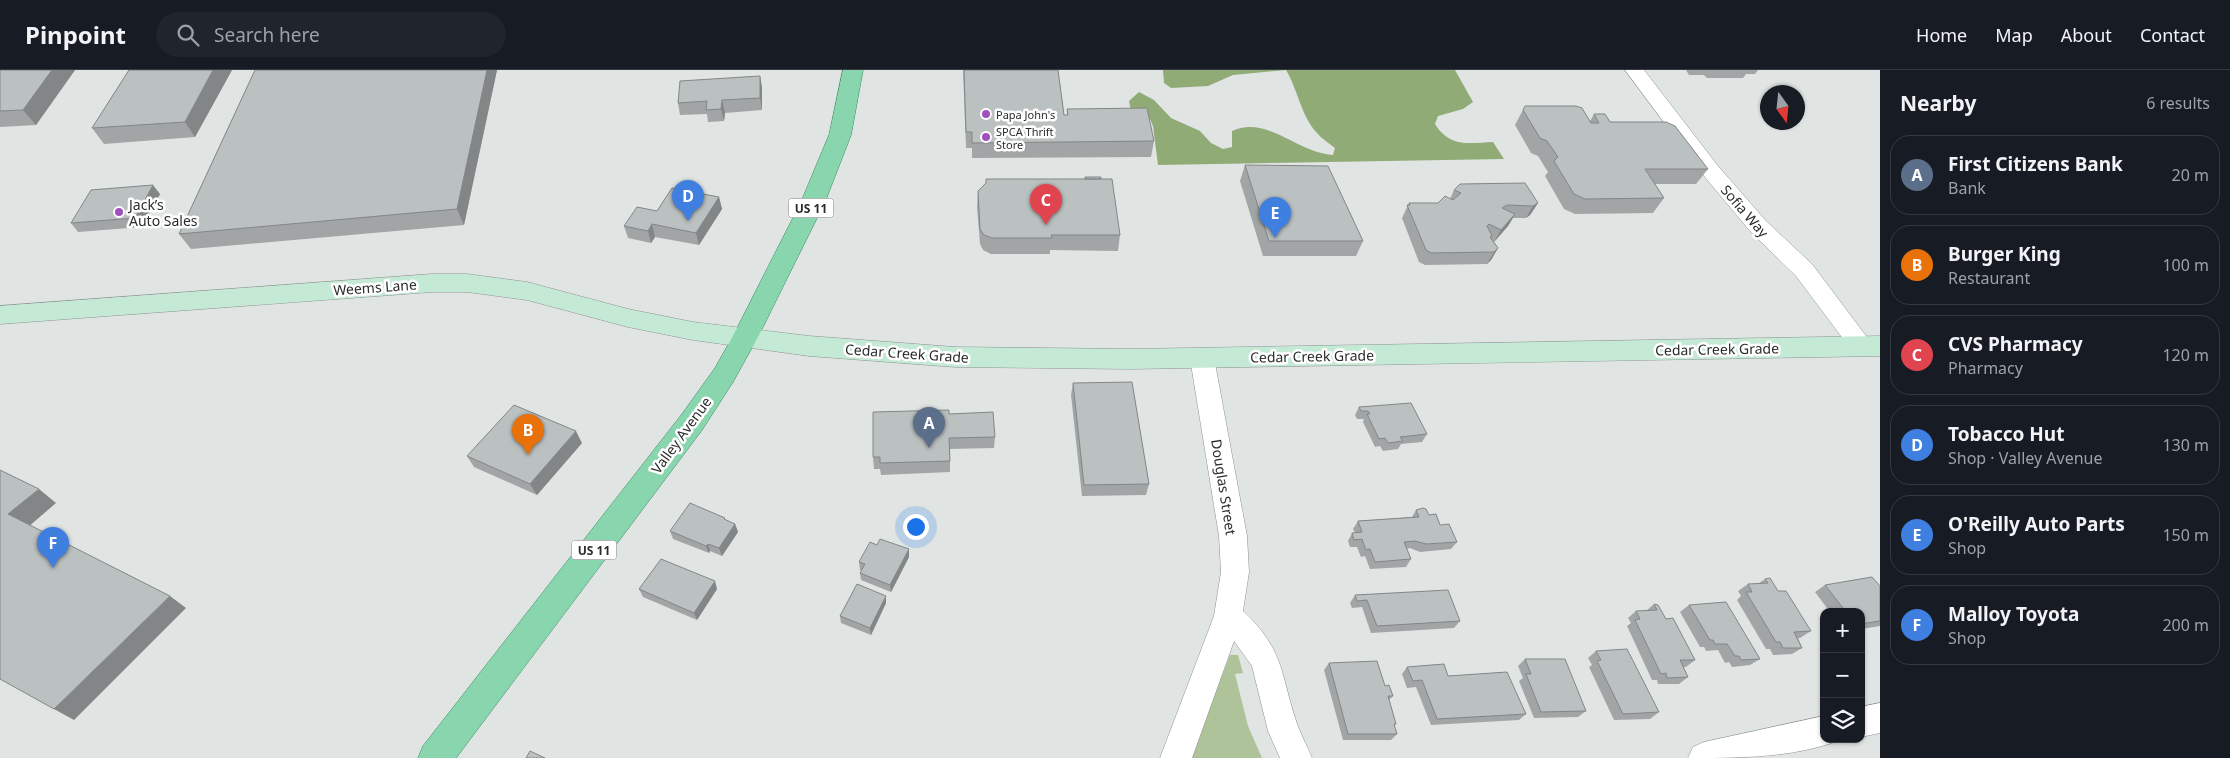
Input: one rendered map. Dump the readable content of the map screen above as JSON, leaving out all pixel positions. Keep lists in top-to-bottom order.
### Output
{
  "streets": {
    "main road": [
      "US 11",
      "Weems Lane",
      "Cedar Creek Grade",
      "Valley Avenue"
    ],
    "street": ["Sofia Way", "Douglas Street"]
  },
  "crossings": [
    ["Sofia Way", "Cedar Creek Grade"],
    ["Weems Lane", "Cedar Creek Grade"],
    ["Weems Lane", "Valley Avenue"],
    ["Cedar Creek Grade", "Valley Avenue"],
    ["Cedar Creek Grade", "Douglas Street"]
  ],
  "places": ["Papa John's", "SPCA Thrift Store", "Jack’s Auto Sales"],
  "north": "bottom",
  "page": {
    "header": "Pinpoint",
    "search": "Search here",
    "nav": [
      "Home",
      "Map",
      "About",
      "Contact"
    ],
    "heading": ["Nearby", "6 results"],
    "list": [
      {
        "mark": "A",
        "name": "First Citizens Bank",
        "note": "Bank",
        "value": "20 m"
      },
      {
        "mark": "B",
        "name": "Burger King",
        "note": "Restaurant",
        "value": "100 m"
      },
      {
        "mark": "C",
        "name": "CVS Pharmacy",
        "note": "Pharmacy",
        "value": "120 m"
      },
      {
        "mark": "D",
        "name": "Tobacco Hut",
        "note": "Shop · Valley Avenue",
        "value": "130 m"
      },
      {
        "mark": "E",
        "name": "O'Reilly Auto Parts",
        "note": "Shop",
        "value": "150 m"
      },
      {
        "mark": "F",
        "name": "Malloy Toyota",
        "note": "Shop",
        "value": "200 m"
      }
    ],
    "pins": [
      "D",
      "C",
      "E",
      "A",
      "B",
      "F"
    ],
    "map_buttons": ["+", "−"]
  }
}
